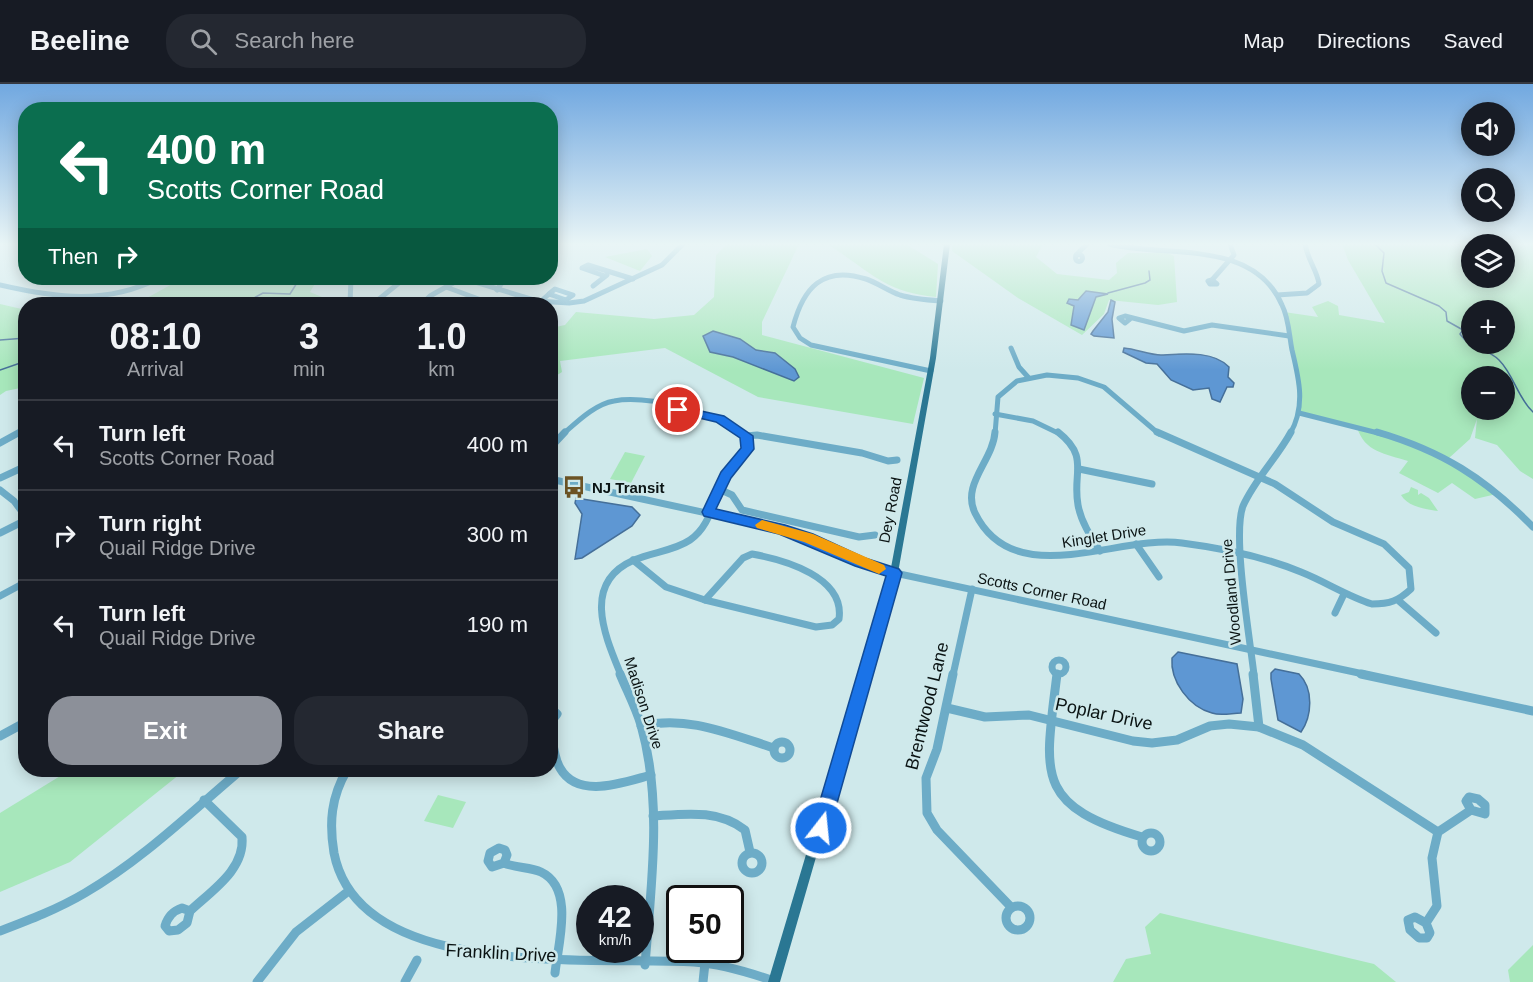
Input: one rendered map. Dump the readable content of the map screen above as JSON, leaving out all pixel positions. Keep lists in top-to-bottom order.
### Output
{
  "streets": {
    "main road": ["Dey Road"],
    "street": [
      "Kinglet Drive",
      "Scotts Corner Road",
      "Woodland Drive",
      "Madison Drive",
      "Brentwood Lane",
      "Poplar Drive",
      "Franklin Drive"
    ]
  },
  "crossings": [
    ["Dey Road", "Scotts Corner Road"],
    ["Kinglet Drive", "Woodland Drive"],
    ["Scotts Corner Road", "Woodland Drive"],
    ["Scotts Corner Road", "Madison Drive"],
    ["Scotts Corner Road", "Brentwood Lane"],
    ["Woodland Drive", "Poplar Drive"],
    ["Brentwood Lane", "Poplar Drive"]
  ],
  "places": {
    "bus stop": ["NJ Transit"]
  },
  "page": {
    "header": "Beeline",
    "search": "Search here",
    "nav": ["Map", "Directions", "Saved"],
    "map_buttons": ["+", "−"],
    "turn": ["400 m", "Scotts Corner Road"],
    "then": "Then",
    "eta": [
      "08:10",
      "Arrival",
      "3",
      "min",
      "1.0",
      "km"
    ],
    "list": [
      {
        "name": "Turn left",
        "note": "Scotts Corner Road",
        "value": "400 m"
      },
      {
        "name": "Turn right",
        "note": "Quail Ridge Drive",
        "value": "300 m"
      },
      {
        "name": "Turn left",
        "note": "Quail Ridge Drive",
        "value": "190 m"
      }
    ],
    "buttons": ["Exit", "Share"],
    "speed": "42 km/h",
    "limit": "50"
  }
}
